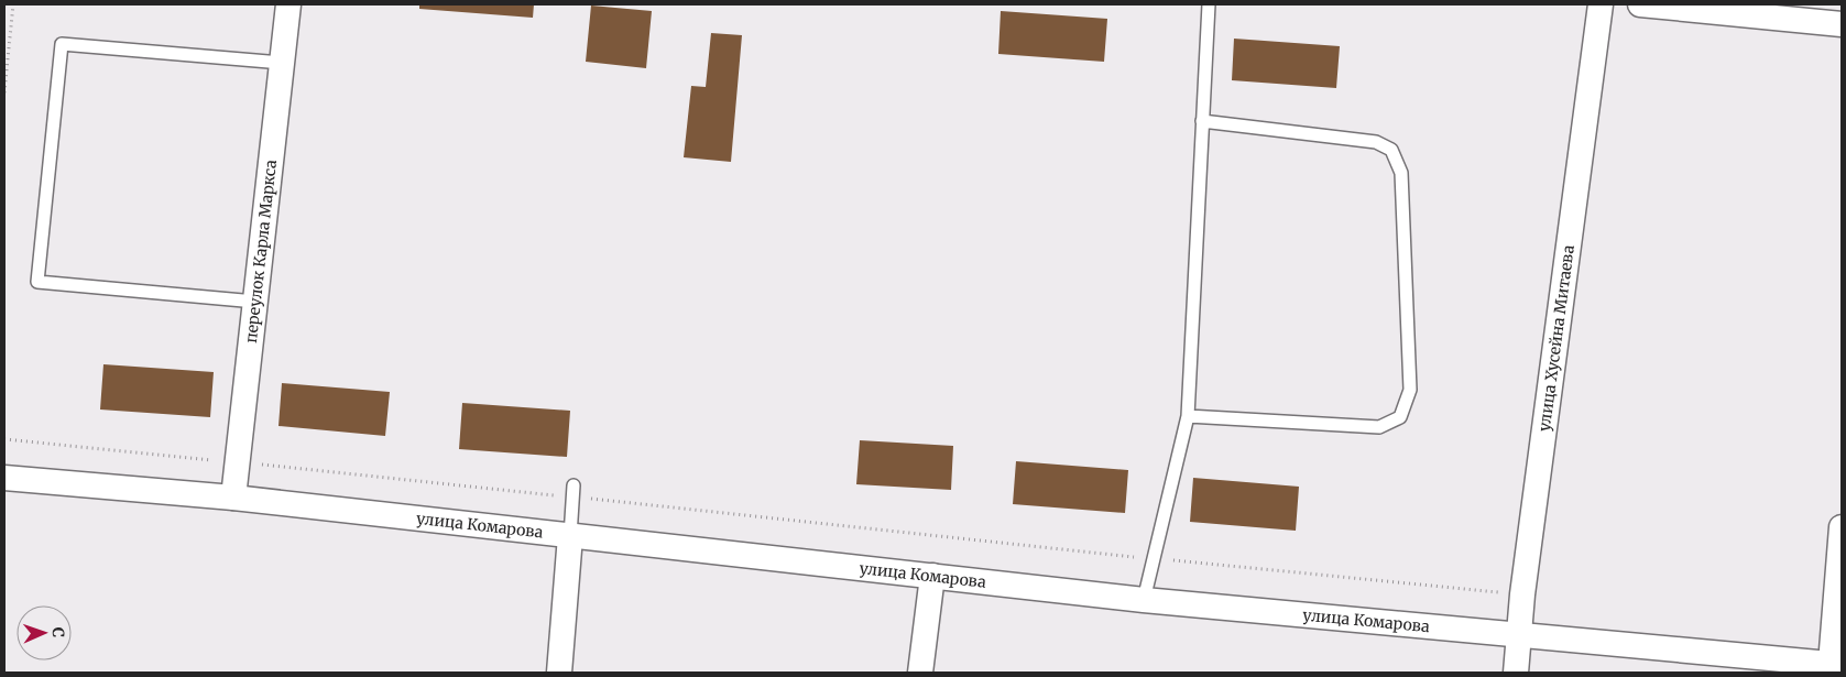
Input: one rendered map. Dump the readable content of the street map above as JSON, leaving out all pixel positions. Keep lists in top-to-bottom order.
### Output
{
  "streets": {
    "street": ["переулок Карла Маркса", "улица Хусейна Митаева", "улица Комарова"]
  },
  "crossings": [
    ["переулок Карла Маркса", "улица Комарова"],
    ["улица Хусейна Митаева", "улица Комарова"]
  ],
  "north": "right"
}
